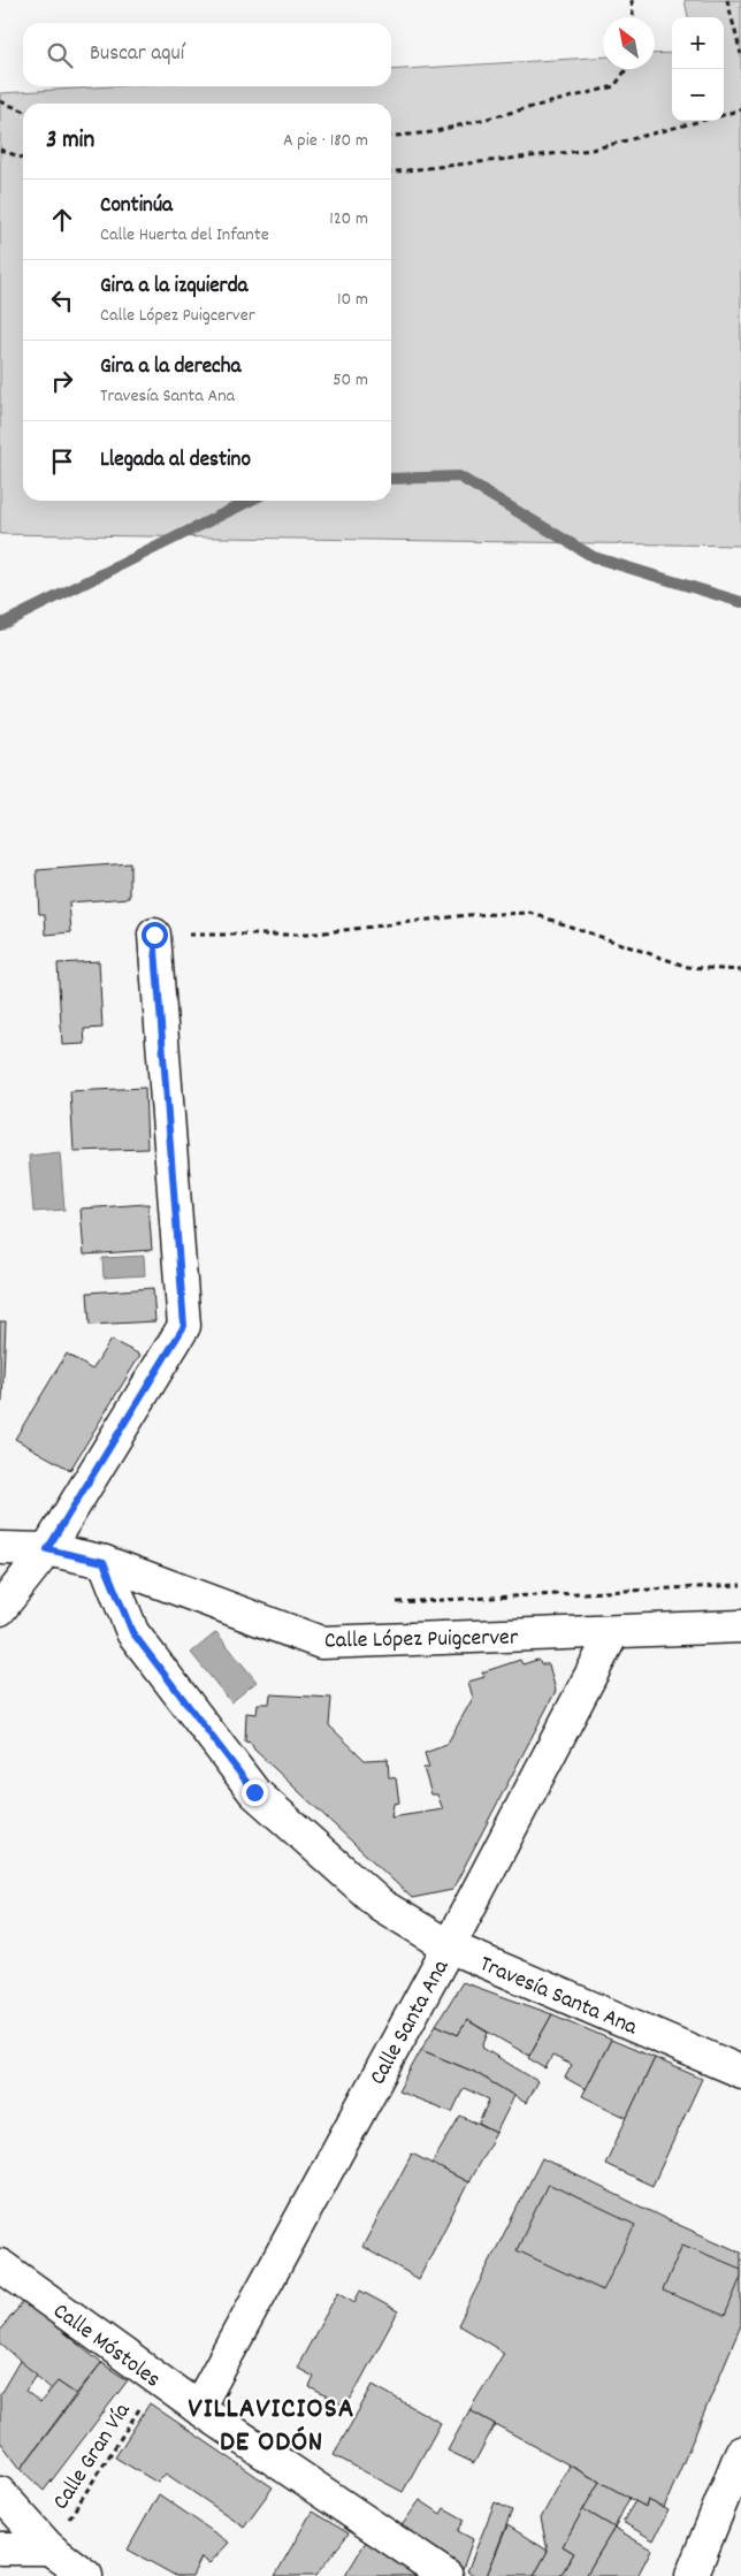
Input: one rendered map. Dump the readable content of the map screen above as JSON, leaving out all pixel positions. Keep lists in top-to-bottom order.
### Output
{
  "streets": {
    "street": [
      "Calle López Puigcerver",
      "Travesía Santa Ana",
      "Calle Santa Ana",
      "Calle Móstoles"
    ],
    "path": ["Calle Gran Vía"]
  },
  "crossings": [
    ["Calle López Puigcerver", "Travesía Santa Ana"],
    ["Calle López Puigcerver", "Calle Santa Ana"],
    ["Travesía Santa Ana", "Calle Santa Ana"],
    ["Calle Santa Ana", "Calle Móstoles"],
    ["Calle Móstoles", "Calle Gran Vía"]
  ],
  "districts": ["VILLAVICIOSA DE ODÓN"],
  "north": "top left",
  "page": {
    "map_buttons": ["+", "−"],
    "search": "Buscar aquí",
    "heading": ["3 min", "A pie · 180 m"],
    "list": [
      ["Continúa", "Calle Huerta del Infante", "120 m"],
      ["Gira a la izquierda", "Calle López Puigcerver", "10 m"],
      ["Gira a la derecha", "Travesía Santa Ana", "50 m"],
      "Llegada al destino"
    ]
  }
}
